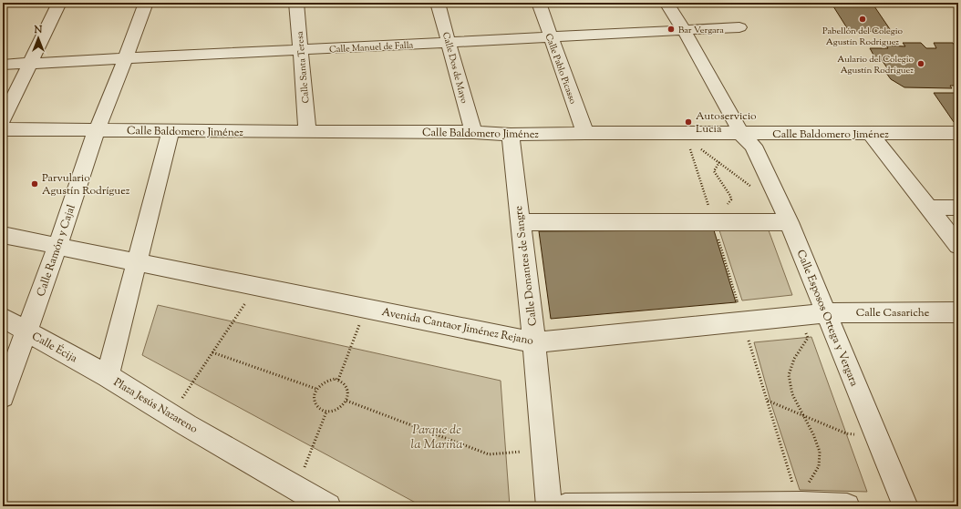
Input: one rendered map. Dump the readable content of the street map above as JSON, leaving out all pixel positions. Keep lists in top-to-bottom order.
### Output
{
  "streets": {
    "street": [
      "Calle Manuel de Falla",
      "Calle Santa Teresa",
      "Calle Dos de Mayo",
      "Calle Pablo Picasso",
      "Calle Baldomero Jiménez",
      "Calle Ramón y Cajal",
      "Calle Donantes de Sangre",
      "Calle Casariche",
      "Calle Esposos Ortega y Vergara",
      "Avenida Cantaor Jiménez Rejano",
      "Calle Écija",
      "Plaza Jesús Nazareno"
    ]
  },
  "crossings": [
    ["Calle Manuel de Falla", "Calle Santa Teresa"],
    ["Calle Manuel de Falla", "Calle Dos de Mayo"],
    ["Calle Manuel de Falla", "Calle Pablo Picasso"],
    ["Calle Manuel de Falla", "Calle Ramón y Cajal"],
    ["Calle Manuel de Falla", "Calle Esposos Ortega y Vergara"],
    ["Calle Santa Teresa", "Calle Baldomero Jiménez"],
    ["Calle Dos de Mayo", "Calle Baldomero Jiménez"],
    ["Calle Pablo Picasso", "Calle Baldomero Jiménez"],
    ["Calle Baldomero Jiménez", "Calle Ramón y Cajal"],
    ["Calle Baldomero Jiménez", "Calle Donantes de Sangre"],
    ["Calle Baldomero Jiménez", "Calle Esposos Ortega y Vergara"],
    ["Calle Baldomero Jiménez", "Plaza Jesús Nazareno"],
    ["Calle Ramón y Cajal", "Avenida Cantaor Jiménez Rejano"],
    ["Calle Ramón y Cajal", "Calle Écija"],
    ["Calle Donantes de Sangre", "Avenida Cantaor Jiménez Rejano"],
    ["Calle Casariche", "Calle Esposos Ortega y Vergara"],
    ["Calle Casariche", "Avenida Cantaor Jiménez Rejano"],
    ["Calle Esposos Ortega y Vergara", "Avenida Cantaor Jiménez Rejano"],
    ["Avenida Cantaor Jiménez Rejano", "Plaza Jesús Nazareno"],
    ["Calle Écija", "Plaza Jesús Nazareno"]
  ],
  "parks": ["Parque de la Marina"],
  "places": [
    "Pabellón del Colegio Agustín Rodriguez",
    "Bar Vergara",
    "Aulario del Colegio Agustín Rodríguez",
    "Autoservicio Lucia",
    "Parvulario Agustín Rodríguez"
  ],
  "north": "top"
}
